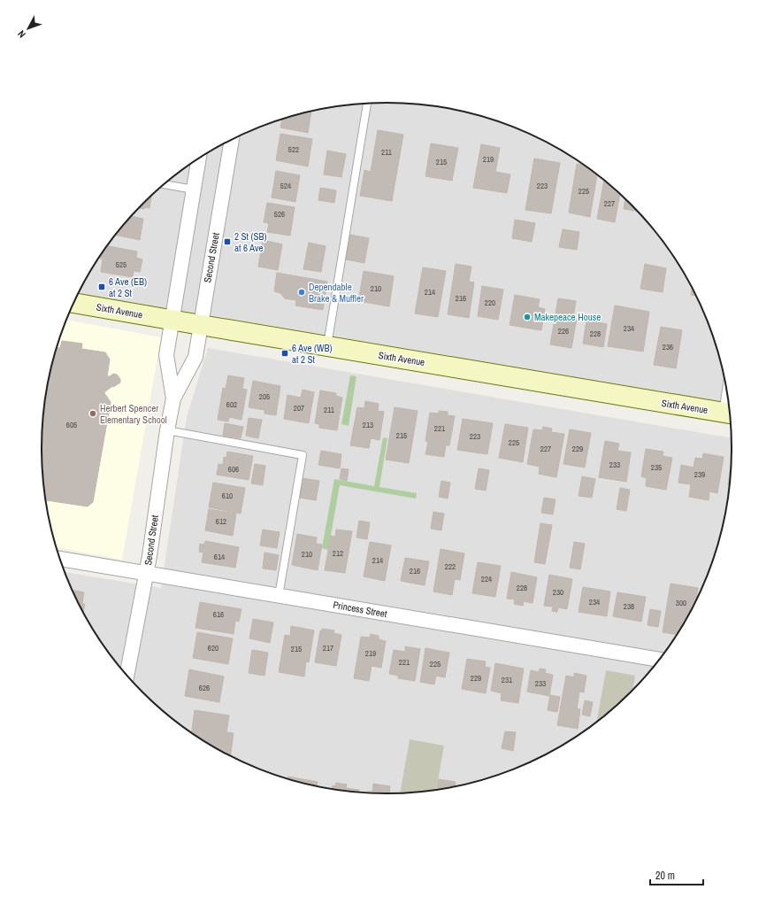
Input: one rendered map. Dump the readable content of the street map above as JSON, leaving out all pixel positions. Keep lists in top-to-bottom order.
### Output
{
  "streets": {
    "street": ["Second Street", "Sixth Avenue", "Princess Street"]
  },
  "crossings": [
    ["Second Street", "Sixth Avenue"],
    ["Second Street", "Princess Street"]
  ],
  "places": {
    "transit": ["2 St (SB) at 6 Ave", "6 Ave (EB) at 2 St", "6 Ave (WB) at 2 St"],
    "other": ["Dependable Brake & Muffler", "Makepeace House", "Herbert Spencer Elementary School"]
  },
  "house_numbers": [
    "522",
    "211",
    "219",
    "215",
    "524",
    "223",
    "225",
    "227",
    "526",
    "525",
    "210",
    "214",
    "216",
    "220",
    "234",
    "226",
    "228",
    "236",
    "205",
    "602",
    "207",
    "211",
    "605",
    "213",
    "221",
    "215",
    "223",
    "225",
    "227",
    "229",
    "233",
    "235",
    "606",
    "239",
    "610",
    "612",
    "212",
    "210",
    "614",
    "214",
    "222",
    "216",
    "224",
    "228",
    "230",
    "234",
    "300",
    "238",
    "616",
    "620",
    "217",
    "215",
    "219",
    "221",
    "225",
    "229",
    "231",
    "233",
    "626"
  ],
  "scale_bar": "20 m",
  "north": "bottom left"
}
